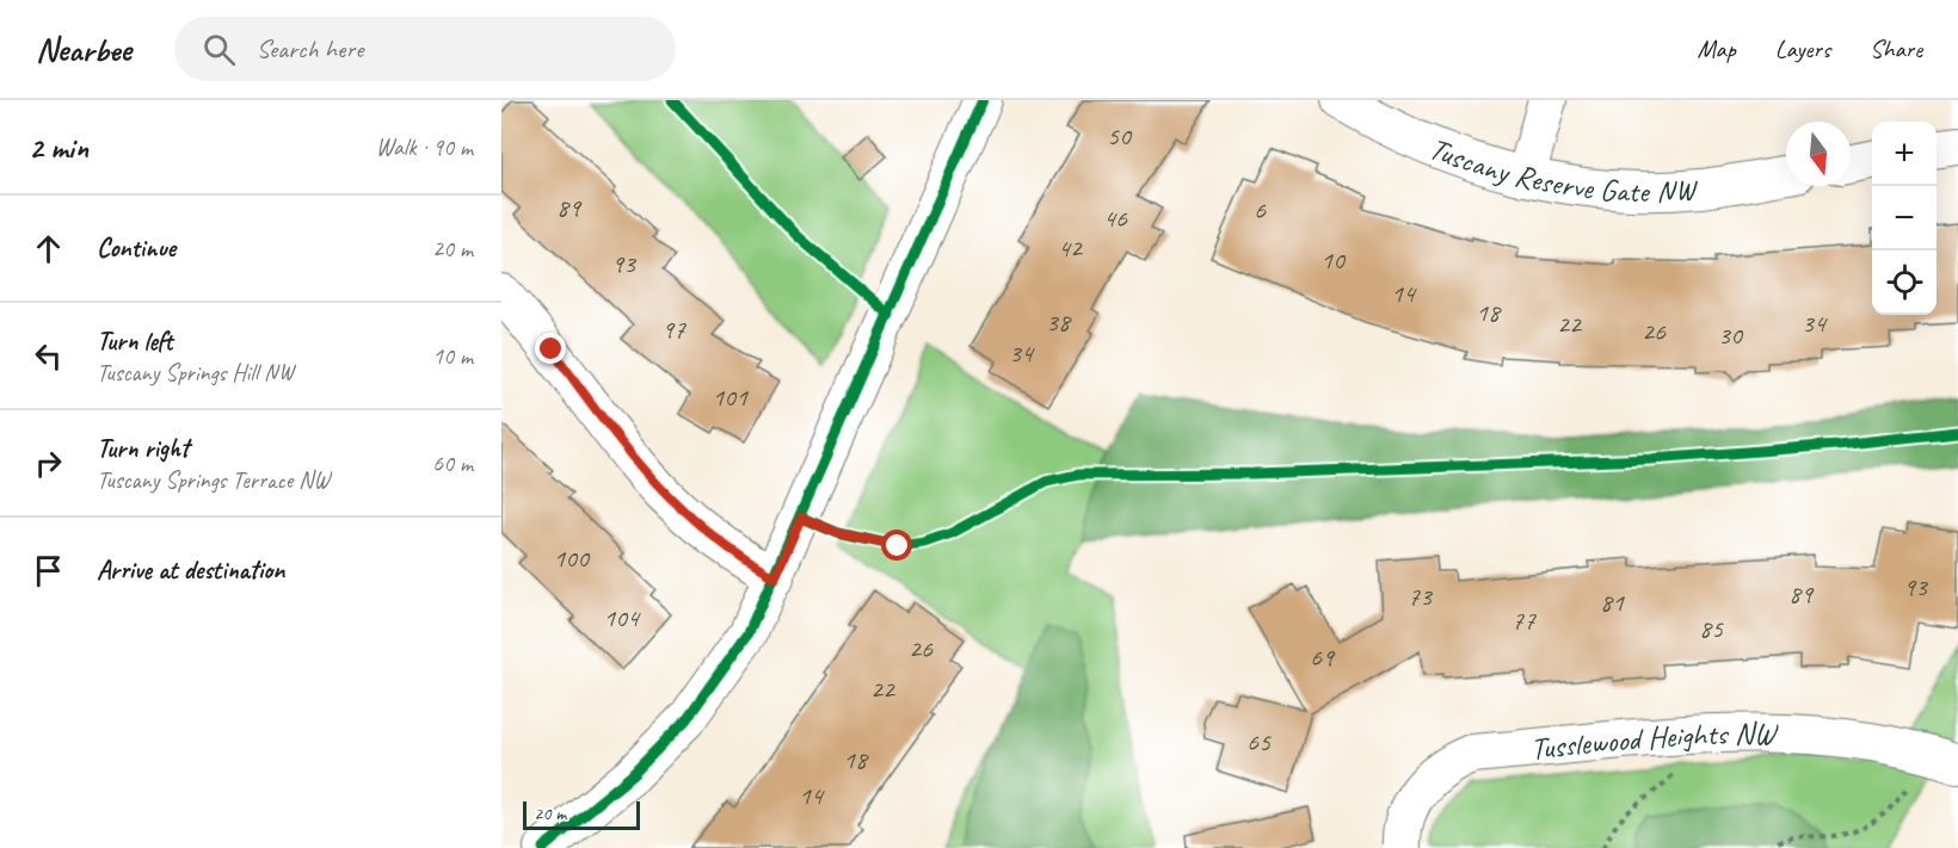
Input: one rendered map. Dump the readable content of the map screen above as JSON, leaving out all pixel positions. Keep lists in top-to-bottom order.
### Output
{
  "streets": {
    "street": ["Tuscany Reserve Gate NW", "Tusslewood Heights NW"]
  },
  "house_numbers": [
    "50",
    "89",
    "6",
    "46",
    "42",
    "10",
    "93",
    "14",
    "18",
    "38",
    "34",
    "22",
    "97",
    "26",
    "30",
    "34",
    "101",
    "100",
    "93",
    "89",
    "73",
    "81",
    "104",
    "77",
    "85",
    "26",
    "69",
    "22",
    "65",
    "18",
    "14"
  ],
  "scale_bar": "20 m",
  "north": "bottom",
  "page": {
    "header": "Nearbee",
    "search": "Search here",
    "nav": ["Map", "Layers", "Share"],
    "heading": ["2 min", "Walk · 90 m"],
    "map_buttons": ["+", "−"],
    "list": [
      ["Continue", "20 m"],
      ["Turn left", "Tuscany Springs Hill NW", "10 m"],
      ["Turn right", "Tuscany Springs Terrace NW", "60 m"],
      "Arrive at destination"
    ],
    "scale": "20 m"
  }
}
